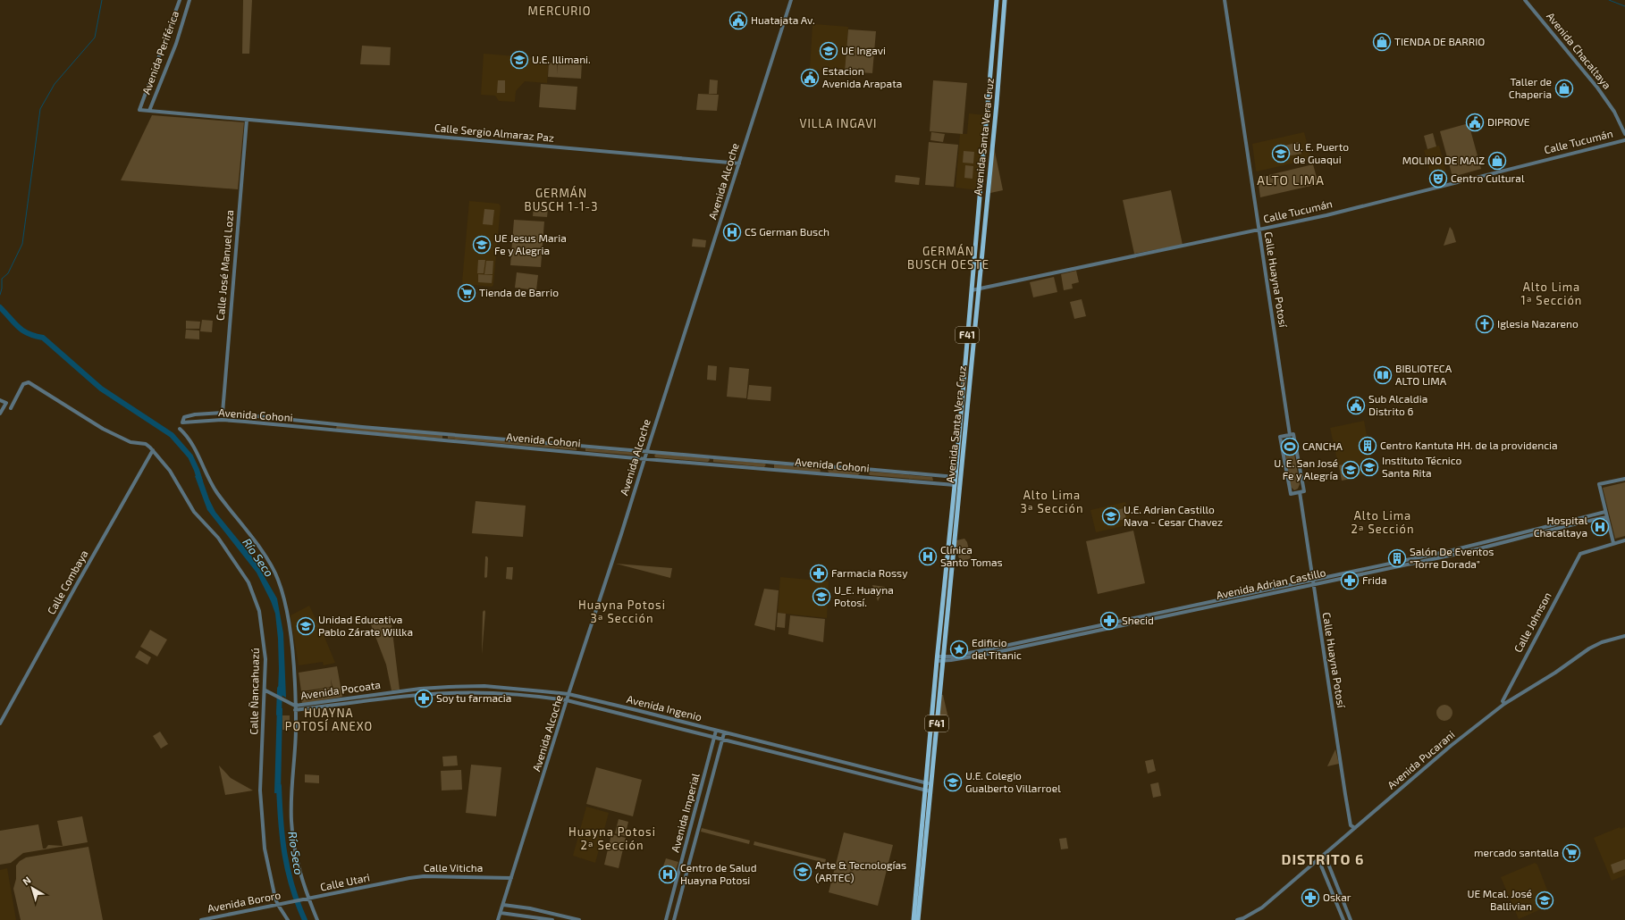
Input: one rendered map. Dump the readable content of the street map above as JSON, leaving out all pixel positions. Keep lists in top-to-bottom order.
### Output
{
  "streets": {
    "main road": ["Avenida Santa Vera Cruz", "F41"],
    "street": [
      "Avenida Chacaltaya",
      "Avenida Periférica",
      "Calle Sergio Almaraz Paz",
      "Calle Tucumán",
      "Avenida Alcoche",
      "Calle José Manuel Loza",
      "Calle Huayna Potosí",
      "Avenida Cohoni",
      "Calle Combaya",
      "Avenida Adrian Castillo",
      "Calle Johnson",
      "Avenida Pocoata",
      "Calle Ñancahuazú",
      "Avenida Ingenio",
      "Avenida Pucarani",
      "Avenida Imperial",
      "Calle Viticha",
      "Calle Utari",
      "Avenida Bororo"
    ]
  },
  "crossings": [
    ["Avenida Periférica", "Calle Sergio Almaraz Paz"],
    ["Calle Sergio Almaraz Paz", "Avenida Alcoche"],
    ["Calle Sergio Almaraz Paz", "Calle José Manuel Loza"],
    ["Avenida Santa Vera Cruz", "Calle Tucumán"],
    ["Avenida Santa Vera Cruz", "F41"],
    ["Avenida Santa Vera Cruz", "Avenida Cohoni"],
    ["Avenida Santa Vera Cruz", "Avenida Adrian Castillo"],
    ["Avenida Santa Vera Cruz", "Avenida Ingenio"],
    ["Calle Tucumán", "Calle Huayna Potosí"],
    ["Avenida Alcoche", "Avenida Cohoni"],
    ["Avenida Alcoche", "Avenida Ingenio"],
    ["Avenida Alcoche", "Calle Viticha"],
    ["Calle José Manuel Loza", "Avenida Cohoni"],
    ["Calle Huayna Potosí", "Avenida Adrian Castillo"],
    ["Calle Huayna Potosí", "Avenida Pucarani"],
    ["Calle Combaya", "Calle Ñancahuazú"],
    ["Calle Johnson", "Avenida Pucarani"],
    ["Avenida Pocoata", "Avenida Ingenio"],
    ["Calle Ñancahuazú", "Avenida Bororo"],
    ["Avenida Ingenio", "Avenida Imperial"],
    ["Calle Viticha", "Calle Utari"],
    ["Calle Utari", "Avenida Bororo"]
  ],
  "districts": [
    "MERCURIO",
    "VILLA INGAVI",
    "ALTO LIMA",
    "GERMÁN BUSCH 1-1-3",
    "GERMÁN BUSCH OESTE",
    "Alto Lima 1ª Sección",
    "Alto Lima 3ª Sección",
    "Alto Lima 2ª Sección",
    "Huayna Potosi 3ª Sección",
    "HUAYNA POTOSÍ ANEXO",
    "Huayna Potosi 2ª Sección",
    "DISTRITO 6"
  ],
  "water": ["Río Seco"],
  "places": {
    "public building": [
      "Huatajata Av.",
      "Estacion Avenida Arapata",
      "DIPROVE",
      "Sub Alcaldia Distrito 6"
    ],
    "shop": ["TIENDA DE BARRIO", "Taller de Chaperia", "MOLINO DE MAIZ"],
    "school or university": [
      "UE Ingavi",
      "U.E. Illimani.",
      "U. E. Puerto de Guaqui",
      "UE Jesus Maria Fe y Alegria",
      "Instituto Técnico Santa Rita",
      "U. E. San José Fe y Alegría",
      "U.E. Adrian Castillo Nava - Cesar Chavez",
      "U_E. Huayna Potosí.",
      "Unidad Educativa Pablo Zárate Willka",
      "U.E. Colegio Gualberto Villarroel",
      "Arte & Tecnologías (ARTEC)",
      "UE Mcal. José Ballivian"
    ],
    "theatre": ["Centro Cultural"],
    "hospital": [
      "CS German Busch",
      "Hospital Chacaltaya",
      "Clínica Santo Tomas",
      "Centro de Salud Huayna Potosi"
    ],
    "supermarket": ["Tienda de Barrio", "mercado santalla"],
    "church": ["Iglesia Nazareno"],
    "library": ["BIBLIOTECA ALTO LIMA"],
    "building": ["Centro Kantuta HH. de la providencia", "Salón De Eventos \"Torre Dorada\""],
    "sports": ["CANCHA"],
    "pharmacy": [
      "Farmacia Rossy",
      "Frida",
      "Shecid",
      "Soy tu farmacia",
      "Oskar"
    ],
    "place": ["Edificio del Titanic"]
  },
  "north": "top left"
}
